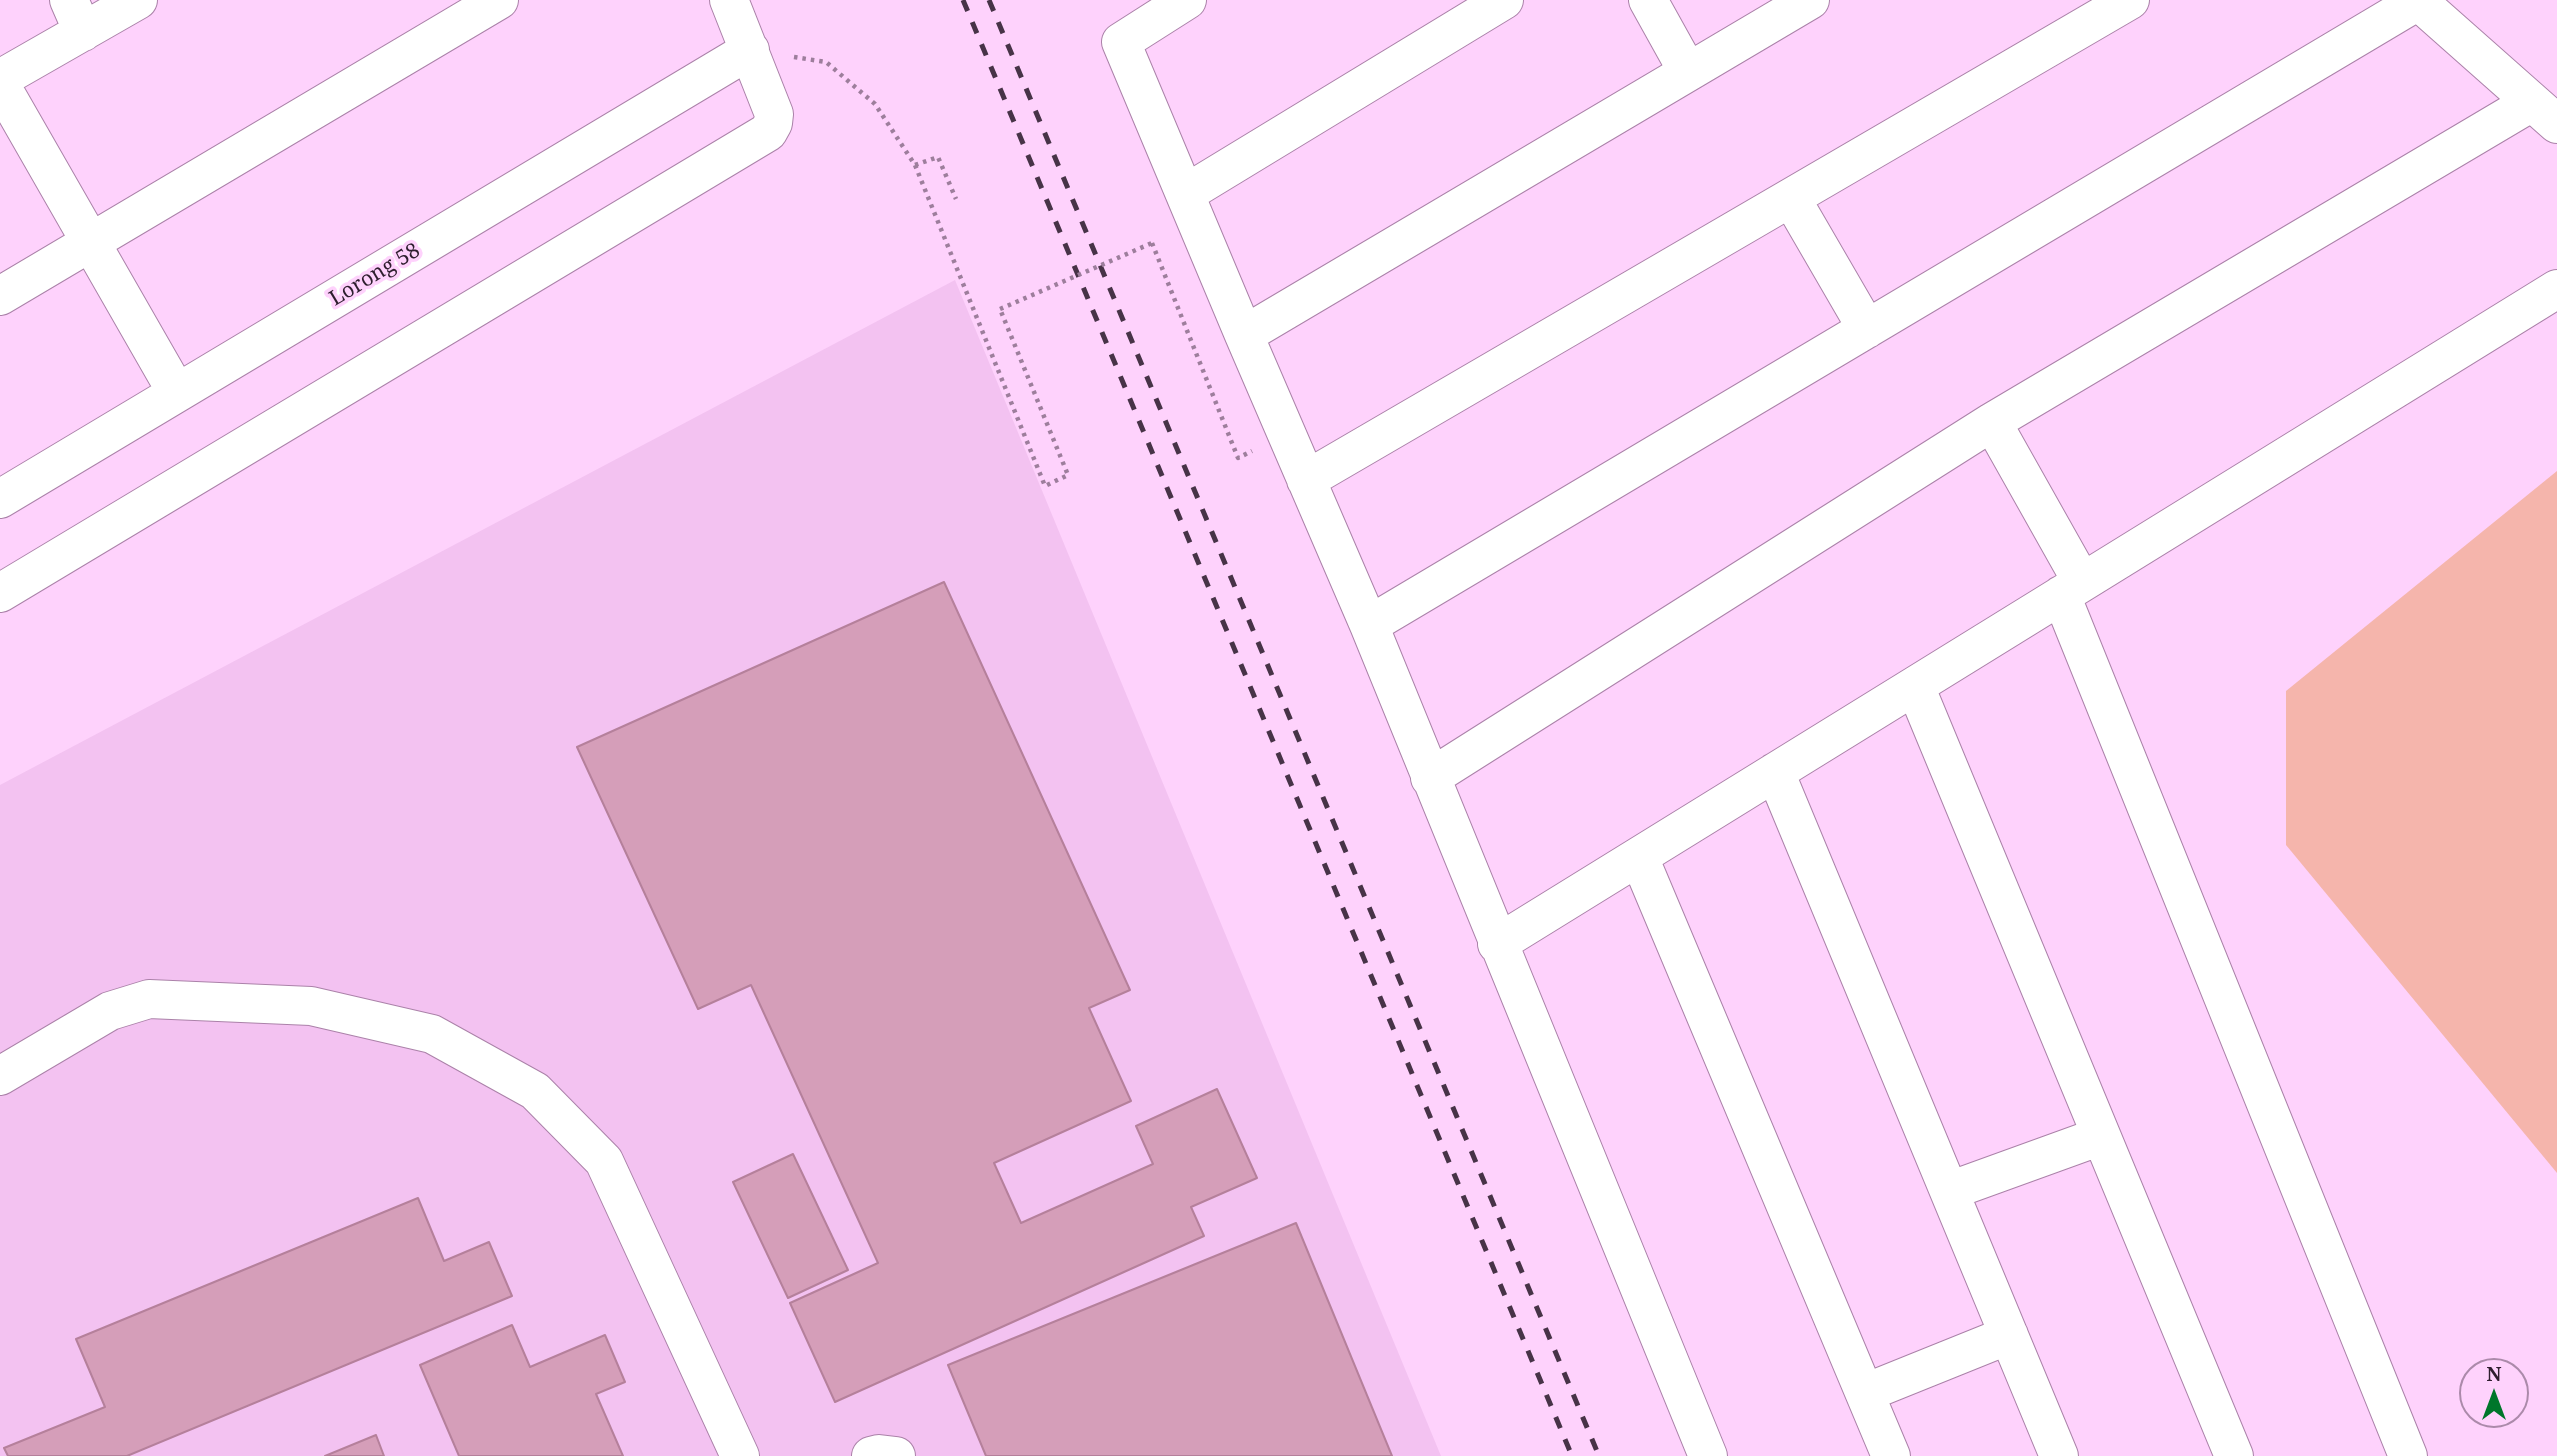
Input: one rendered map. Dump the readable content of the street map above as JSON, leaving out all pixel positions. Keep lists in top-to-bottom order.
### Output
{
  "streets": {
    "street": ["Lorong 58"]
  },
  "north": "top"
}
